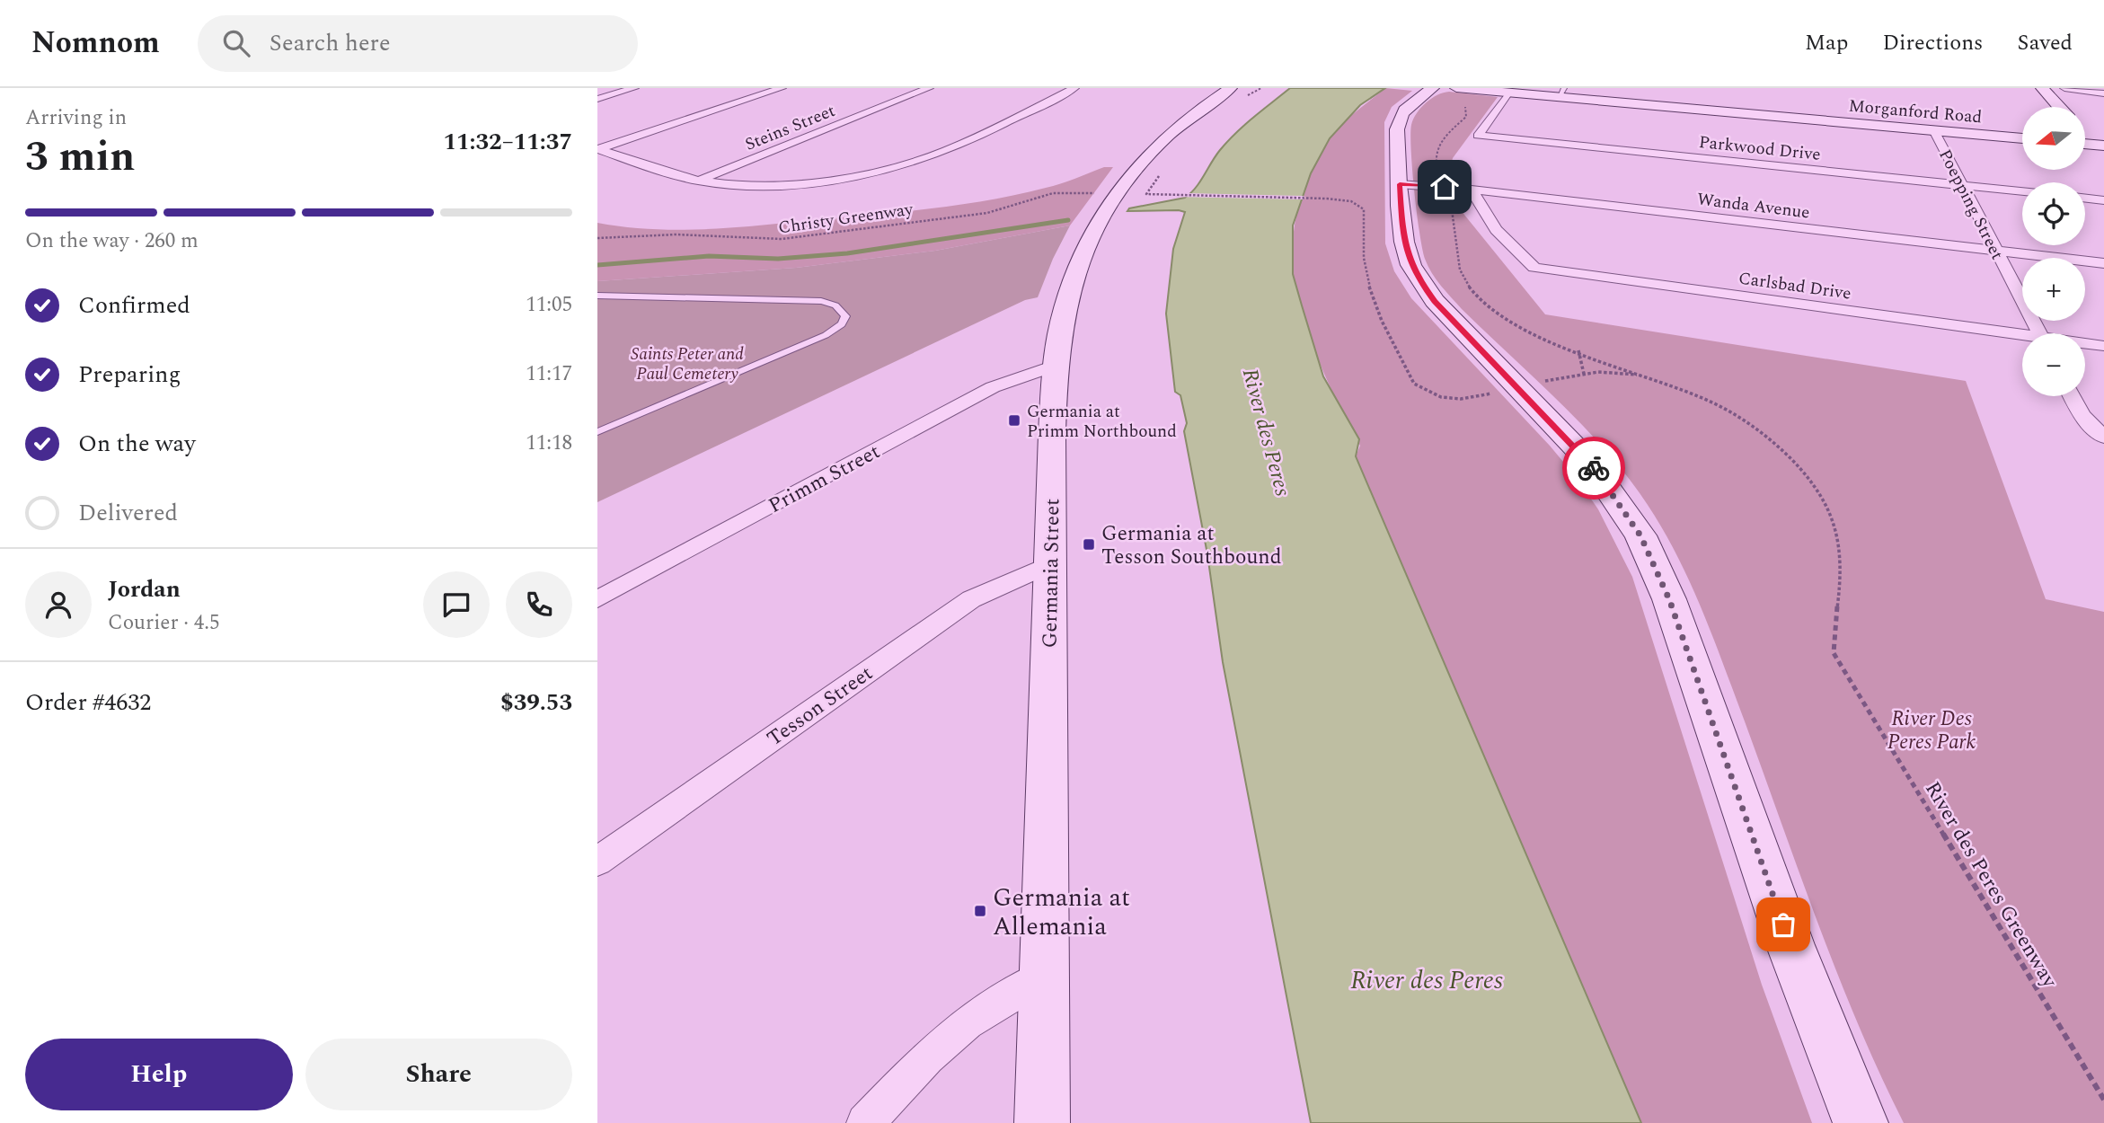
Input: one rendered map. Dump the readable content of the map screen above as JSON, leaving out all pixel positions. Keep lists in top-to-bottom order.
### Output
{
  "streets": {
    "main road": ["Morganford Road", "Germania Street"],
    "street": [
      "Steins Street",
      "Parkwood Drive",
      "Poepping Street",
      "Wanda Avenue",
      "Carlsbad Drive",
      "Primm Street",
      "Tesson Street"
    ],
    "path": ["Christy Greenway", "River des Peres Greenway"]
  },
  "crossings": [
    ["Morganford Road", "Parkwood Drive"],
    ["Morganford Road", "Poepping Street"],
    ["Parkwood Drive", "Poepping Street"],
    ["Poepping Street", "Wanda Avenue"],
    ["Wanda Avenue", "Carlsbad Drive"],
    ["Primm Street", "Germania Street"],
    ["Germania Street", "Tesson Street"]
  ],
  "water": ["River des Peres"],
  "parks": ["Saints Peter and Paul Cemetery", "River Des Peres Park"],
  "places": {
    "transit": ["Germania at Primm Northbound", "Germania at Tesson Southbound", "Germania at Allemania"]
  },
  "north": "left",
  "page": {
    "header": "Nomnom",
    "search": "Search here",
    "nav": ["Map", "Directions", "Saved"],
    "heading": ["3 min", "Arriving in", "11:32–11:37"],
    "panel": [
      "Jordan",
      "Courier · 4.5",
      "Order #4632",
      "$39.53"
    ],
    "map_buttons": ["+", "−"],
    "bar": "On the way · 260 m",
    "list": [
      ["Confirmed", "11:05"],
      ["Preparing", "11:17"],
      ["On the way", "11:18"],
      "Delivered"
    ],
    "buttons": ["Help", "Share"]
  }
}
